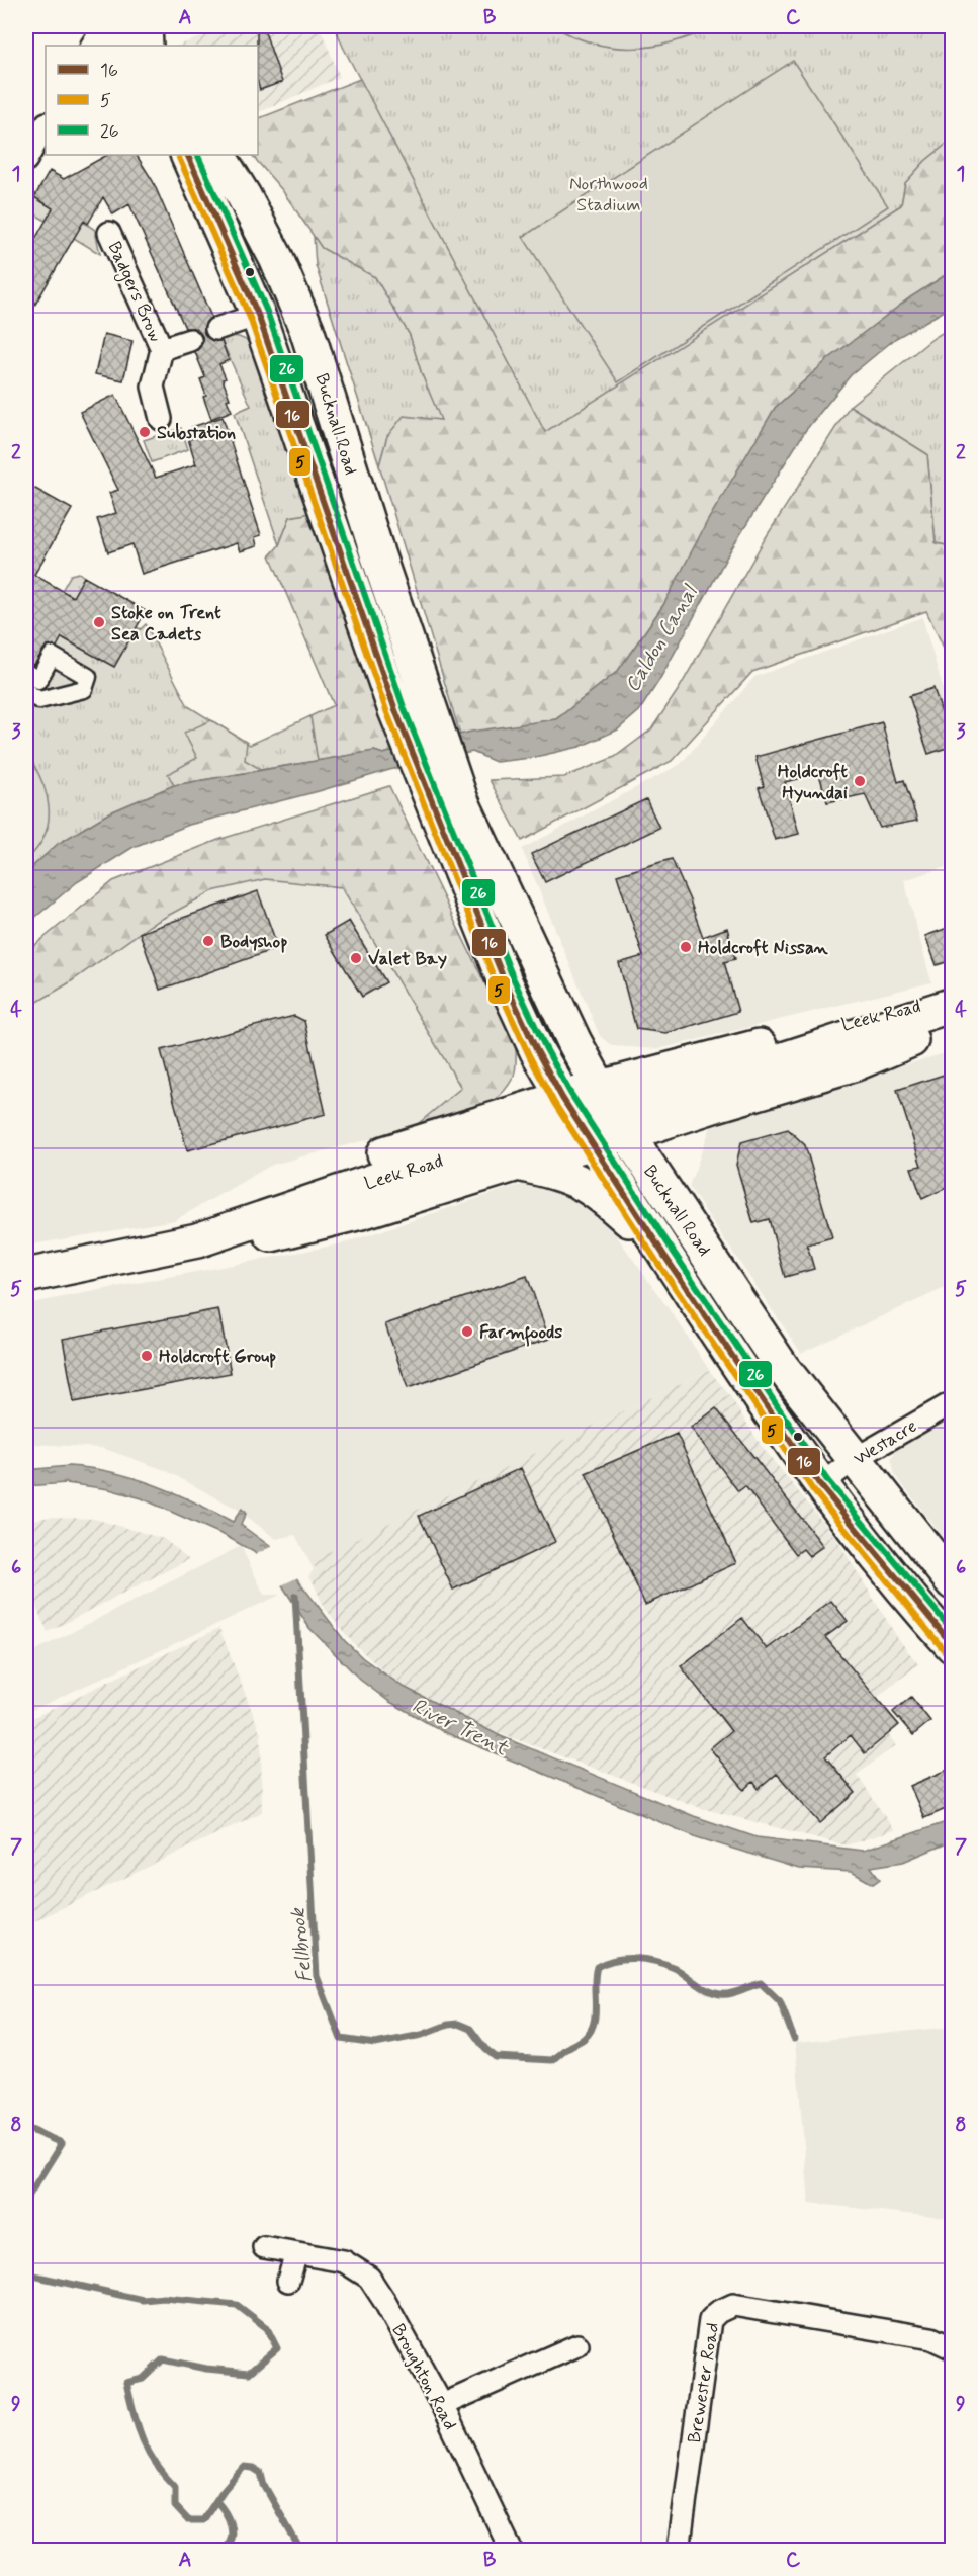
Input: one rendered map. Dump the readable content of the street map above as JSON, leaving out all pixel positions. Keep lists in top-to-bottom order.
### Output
{
  "streets": {
    "main road": ["Bucknall Road", "Leek Road"],
    "street": [
      "Badgers Brow",
      "Westacre",
      "Broughton Road",
      "Brewester Road"
    ]
  },
  "crossings": [
    ["Bucknall Road", "Leek Road"],
    ["Bucknall Road", "Westacre"]
  ],
  "water": ["Caldon Canal", "River Trent", "Fellbrook"],
  "parks": ["Northwood Stadium"],
  "places": [
    "Substation",
    "Stoke on Trent Sea Cadets",
    "Holdcroft Hyundai",
    "Bodyshop",
    "Holdcroft Nissan",
    "Valet Bay",
    "Farmfoods",
    "Holdcroft Group"
  ],
  "lines": ["transit line 16", "transit line 26", "transit line 5"],
  "legend": ["16", "5", "26"],
  "grid": {
    "columns": ["A", "B", "C"],
    "rows": [
      "1",
      "2",
      "3",
      "4",
      "5",
      "6",
      "7",
      "8",
      "9"
    ]
  }
}
